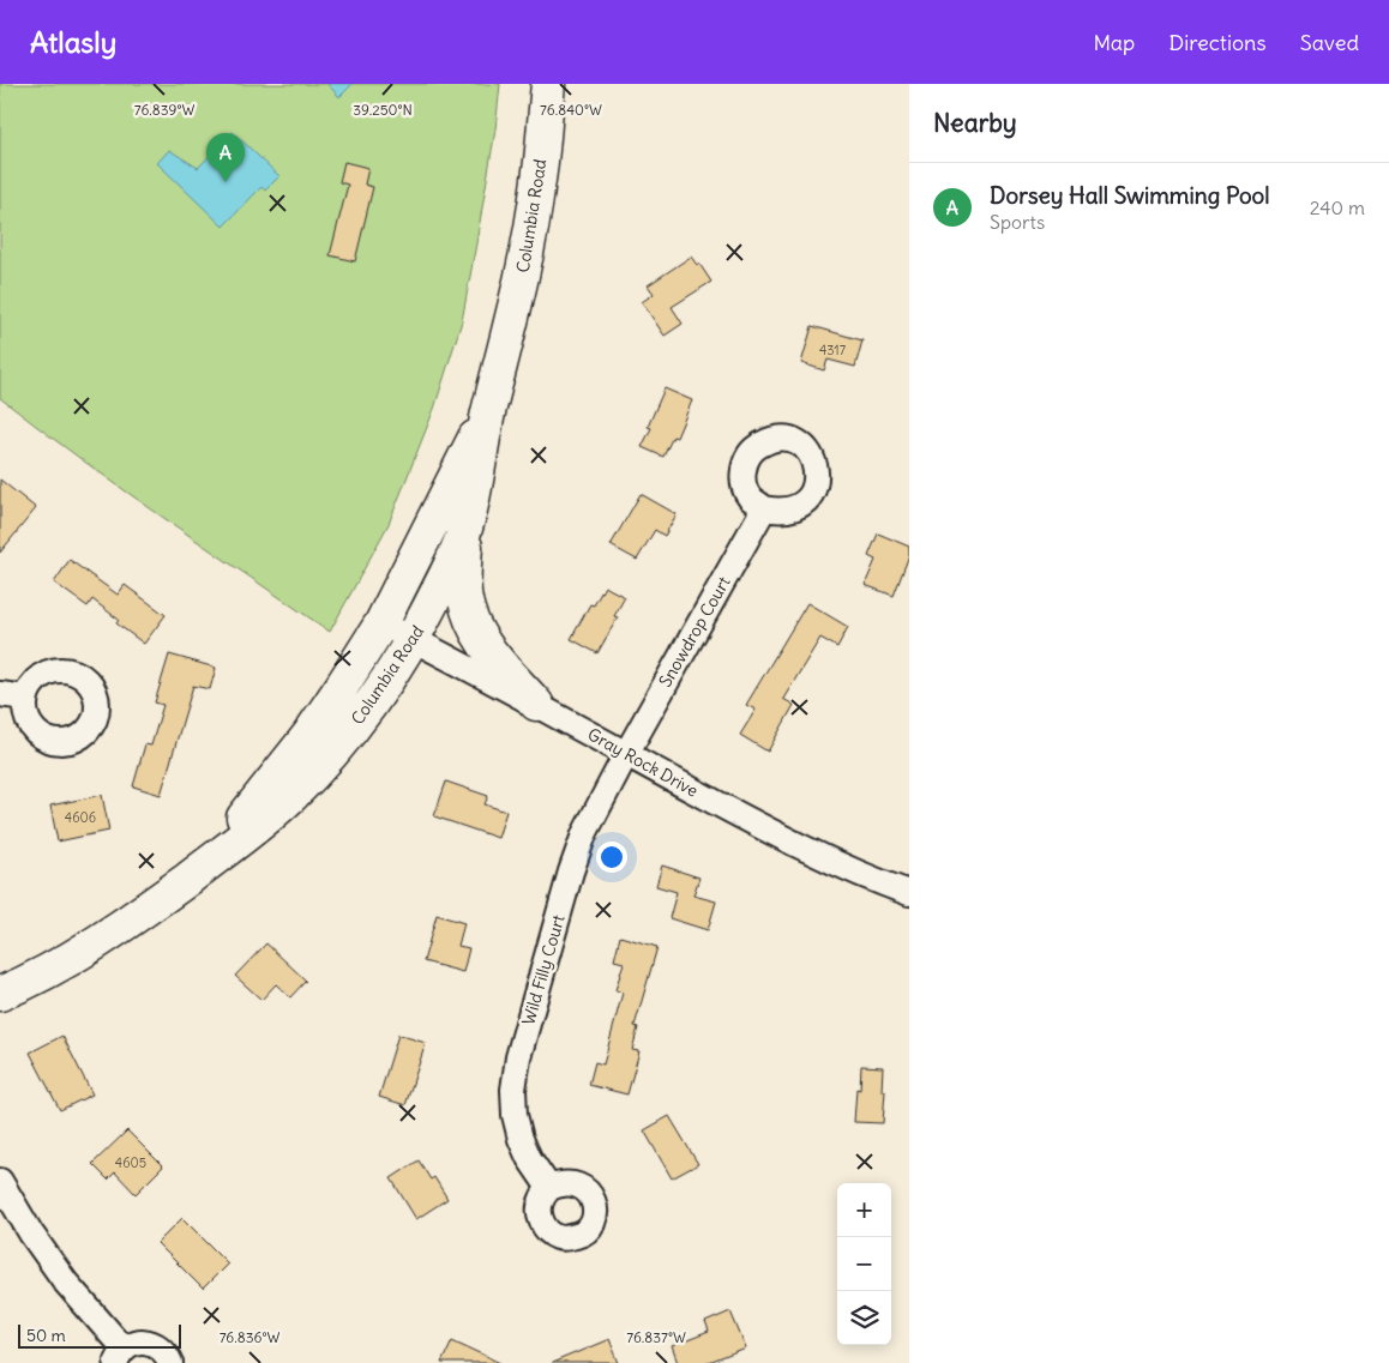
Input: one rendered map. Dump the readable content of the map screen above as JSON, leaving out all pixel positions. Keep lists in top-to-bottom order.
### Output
{
  "streets": {
    "street": [
      "Columbia Road",
      "Snowdrop Court",
      "Gray Rock Drive",
      "Wild Filly Court"
    ]
  },
  "crossings": [
    ["Columbia Road", "Gray Rock Drive"],
    ["Snowdrop Court", "Gray Rock Drive"],
    ["Snowdrop Court", "Wild Filly Court"],
    ["Gray Rock Drive", "Wild Filly Court"]
  ],
  "house_numbers": ["4317", "4606", "4605"],
  "scale_bar": "50 m",
  "page": {
    "header": "Atlasly",
    "nav": ["Map", "Directions", "Saved"],
    "heading": "Nearby",
    "pins": "A",
    "list": [
      {
        "mark": "A",
        "name": "Dorsey Hall Swimming Pool",
        "note": "Sports",
        "value": "240 m"
      }
    ],
    "map_buttons": ["+", "−"],
    "scale": "50 m"
  },
  "coordinates": [
    "76.839°W",
    "76.840°W",
    "39.250°N",
    "76.836°W",
    "76.837°W"
  ]
}
